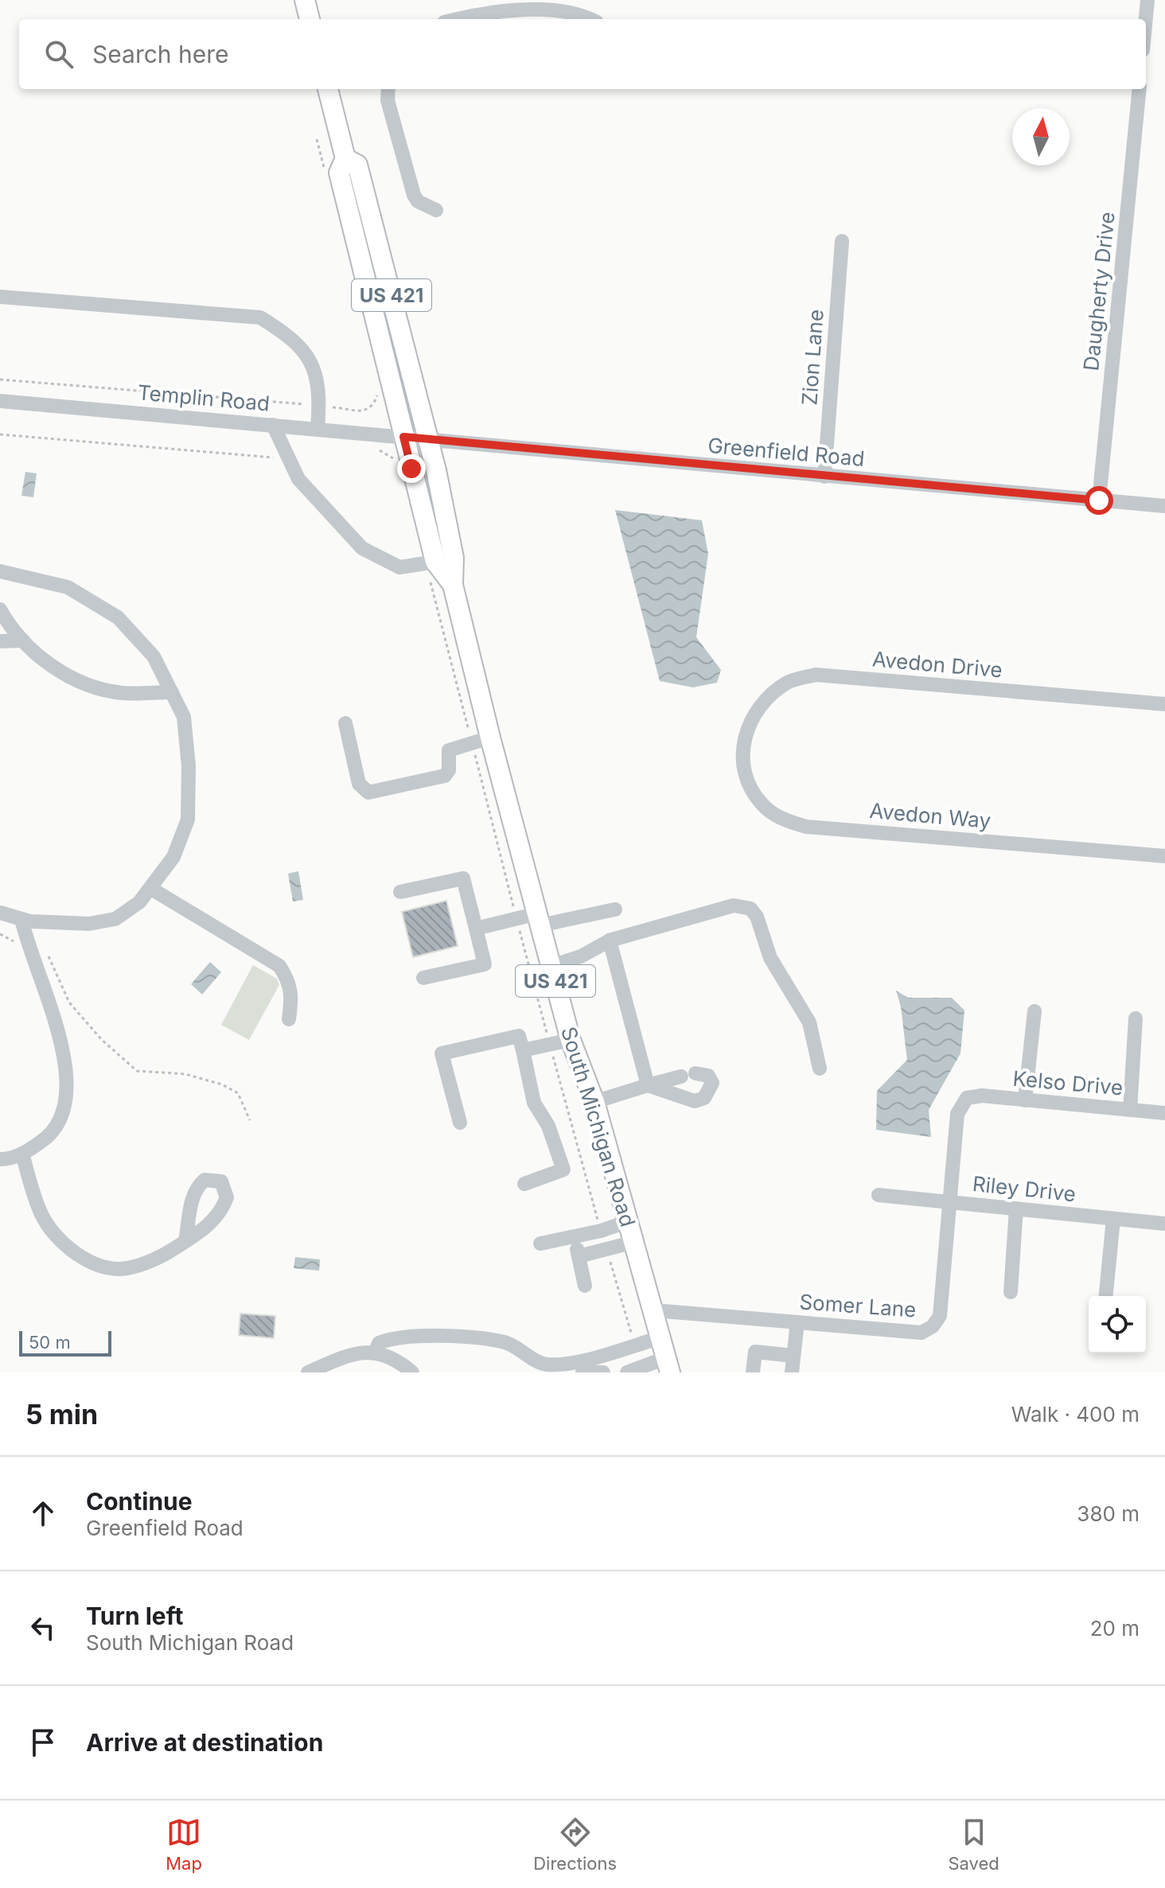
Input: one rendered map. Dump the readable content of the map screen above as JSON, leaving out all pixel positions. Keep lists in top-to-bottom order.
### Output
{
  "streets": {
    "main road": ["US 421", "South Michigan Road"],
    "street": [
      "Daugherty Drive",
      "Zion Lane",
      "Templin Road",
      "Greenfield Road",
      "Avedon Drive",
      "Avedon Way",
      "Kelso Drive",
      "Riley Drive",
      "Somer Lane"
    ]
  },
  "crossings": [
    ["Daugherty Drive", "Greenfield Road"],
    ["Zion Lane", "Greenfield Road"],
    ["Templin Road", "Greenfield Road"],
    ["Templin Road", "South Michigan Road"],
    ["Greenfield Road", "South Michigan Road"],
    ["Avedon Drive", "Avedon Way"],
    ["Kelso Drive", "Somer Lane"],
    ["South Michigan Road", "Somer Lane"],
    ["Riley Drive", "Somer Lane"]
  ],
  "scale_bar": "50 m",
  "north": "top",
  "page": {
    "search": "Search here",
    "scale": "50 m",
    "heading": ["5 min", "Walk · 400 m"],
    "list": [
      ["Continue", "Greenfield Road", "380 m"],
      ["Turn left", "South Michigan Road", "20 m"],
      "Arrive at destination"
    ],
    "nav": ["Map", "Directions", "Saved"]
  }
}
